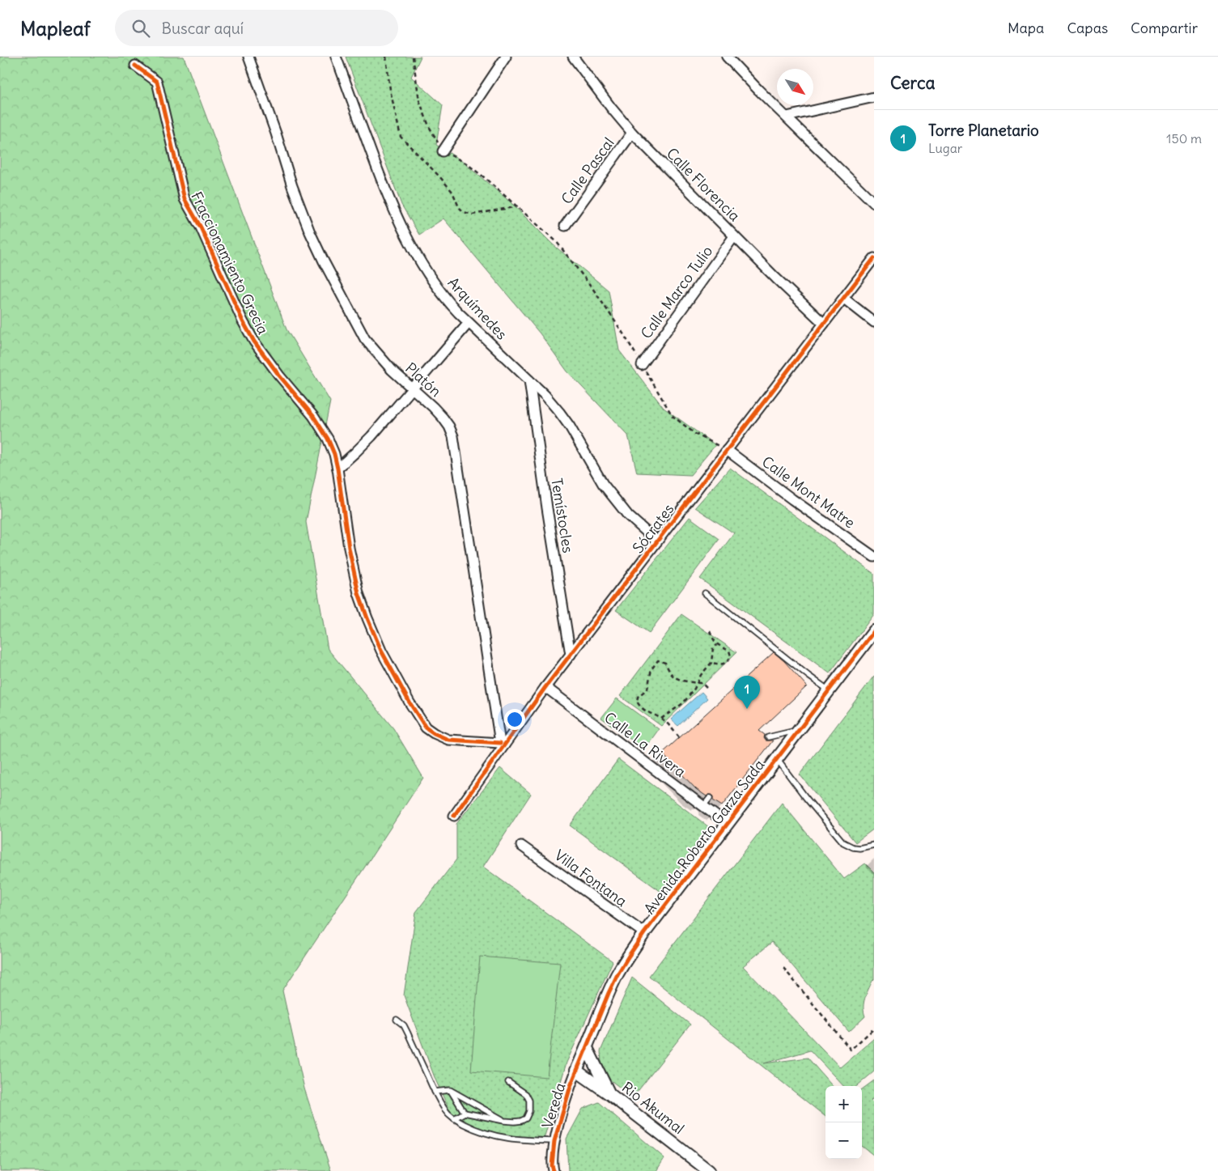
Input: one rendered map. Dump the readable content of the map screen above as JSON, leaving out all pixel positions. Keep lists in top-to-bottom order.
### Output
{
  "streets": {
    "street": [
      "Calle Pascal",
      "Calle Florencia",
      "Fraccionamiento Grecia",
      "Calle Marco Tulio",
      "Arquímedes",
      "Platón",
      "Calle Mont Matre",
      "Temístocles",
      "Sócrates",
      "Calle La Rivera",
      "Avenida Roberto Garza Sada",
      "Villa Fontana",
      "Vereda",
      "Rio Akumal"
    ]
  },
  "crossings": [
    ["Calle Pascal", "Calle Florencia"],
    ["Calle Florencia", "Calle Marco Tulio"],
    ["Calle Florencia", "Sócrates"],
    ["Fraccionamiento Grecia", "Platón"],
    ["Fraccionamiento Grecia", "Sócrates"],
    ["Arquímedes", "Temístocles"],
    ["Arquímedes", "Sócrates"],
    ["Platón", "Sócrates"],
    ["Calle Mont Matre", "Sócrates"],
    ["Temístocles", "Sócrates"],
    ["Sócrates", "Calle La Rivera"],
    ["Calle La Rivera", "Avenida Roberto Garza Sada"],
    ["Avenida Roberto Garza Sada", "Villa Fontana"],
    ["Avenida Roberto Garza Sada", "Vereda"],
    ["Avenida Roberto Garza Sada", "Rio Akumal"],
    ["Vereda", "Rio Akumal"]
  ],
  "north": "bottom right",
  "page": {
    "header": "Mapleaf",
    "search": "Buscar aquí",
    "nav": ["Mapa", "Capas", "Compartir"],
    "heading": "Cerca",
    "list": [
      {
        "mark": "1",
        "name": "Torre Planetario",
        "note": "Lugar",
        "value": "150 m"
      }
    ],
    "pins": "1",
    "map_buttons": ["+", "−"]
  }
}
